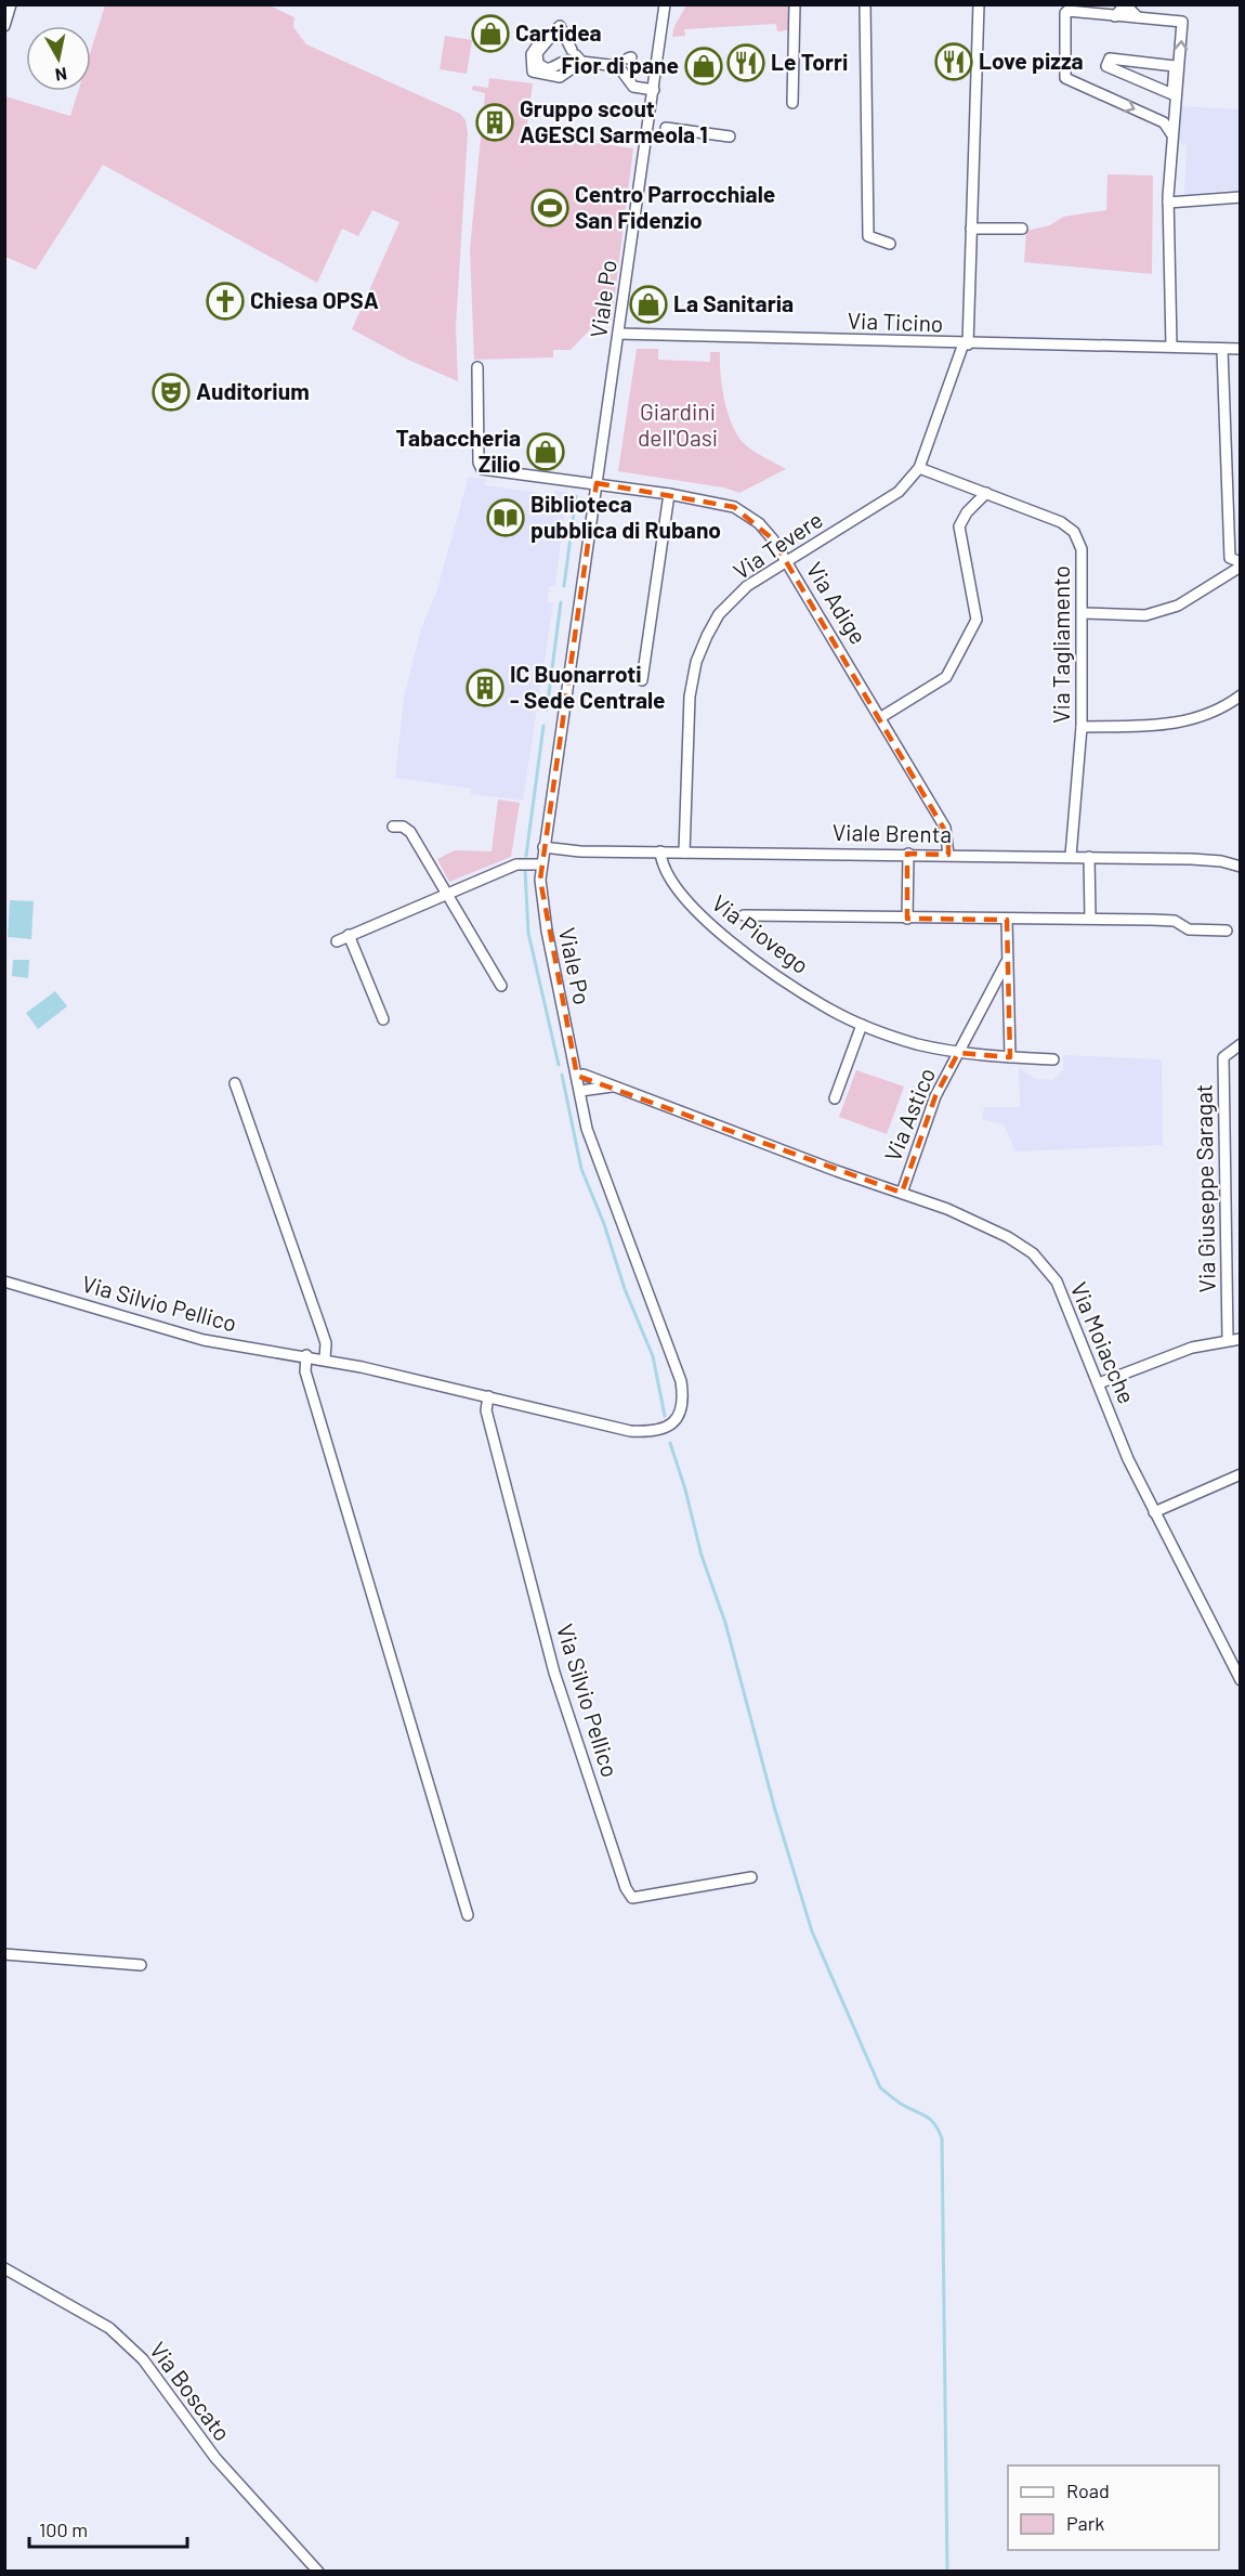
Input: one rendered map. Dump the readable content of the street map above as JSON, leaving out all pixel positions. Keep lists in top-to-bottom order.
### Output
{
  "streets": {
    "street": [
      "Viale Po",
      "Via Ticino",
      "Via Tevere",
      "Via Adige",
      "Via Tagliamento",
      "Viale Brenta",
      "Via Piovego",
      "Via Astico",
      "Via Giuseppe Saragat",
      "Via Silvio Pellico",
      "Via Moiacche",
      "Via Boscato"
    ]
  },
  "crossings": [
    ["Viale Po", "Via Ticino"],
    ["Viale Po", "Via Adige"],
    ["Viale Po", "Viale Brenta"],
    ["Viale Po", "Via Silvio Pellico"],
    ["Viale Po", "Via Moiacche"],
    ["Via Ticino", "Via Tevere"],
    ["Via Tevere", "Via Adige"],
    ["Via Tevere", "Via Tagliamento"],
    ["Via Tevere", "Viale Brenta"],
    ["Via Adige", "Viale Brenta"],
    ["Via Tagliamento", "Viale Brenta"],
    ["Viale Brenta", "Via Piovego"],
    ["Via Piovego", "Via Astico"],
    ["Via Astico", "Via Moiacche"],
    ["Via Silvio Pellico", "Via Moiacche"]
  ],
  "parks": ["Giardini dell'Oasi"],
  "places": {
    "shop": [
      "Cartidea",
      "Fior di pane",
      "La Sanitaria",
      "Tabaccheria Zilio"
    ],
    "restaurant": ["Love pizza", "Le Torri"],
    "building": ["Gruppo scout AGESCI Sarmeola 1", "IC Buonarroti - Sede Centrale"],
    "sports": ["Centro Parrocchiale San Fidenzio"],
    "church": ["Chiesa OPSA"],
    "theatre": ["Auditorium"],
    "library": ["Biblioteca pubblica di Rubano"]
  },
  "legend": ["Road", "Park"],
  "scale_bar": "100 m",
  "north": "bottom"
}
